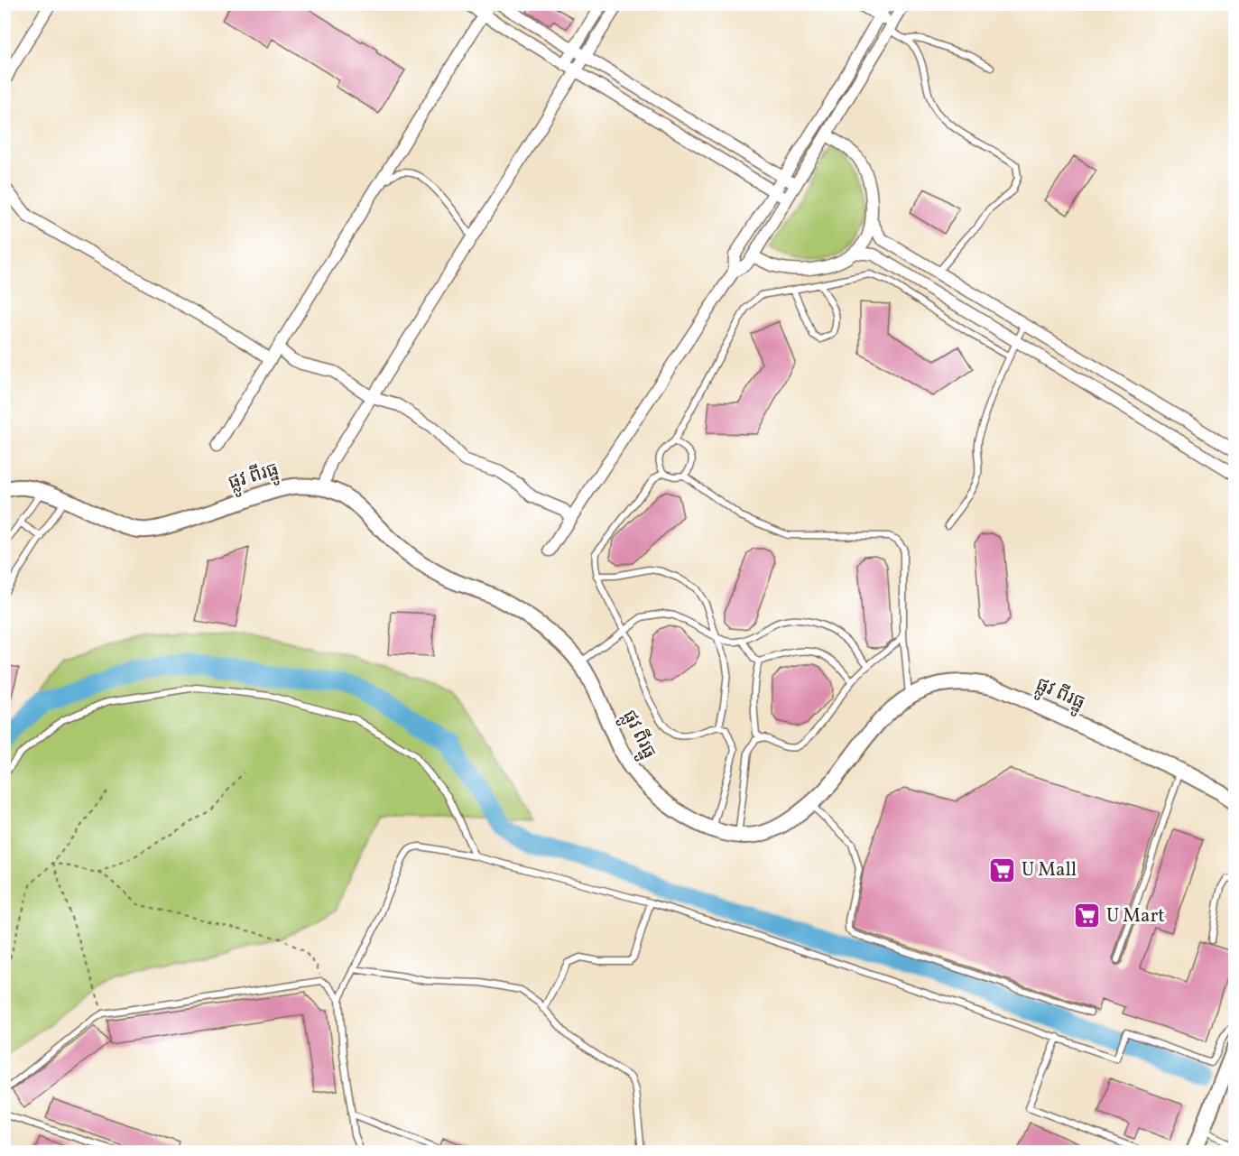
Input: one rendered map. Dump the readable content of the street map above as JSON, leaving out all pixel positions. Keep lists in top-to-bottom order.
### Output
{
  "streets": {
    "main road": ["ផ្លូវ ពីរធ្នូ"]
  },
  "places": {
    "supermarket": ["U Mall", "U Mart"]
  }
}
